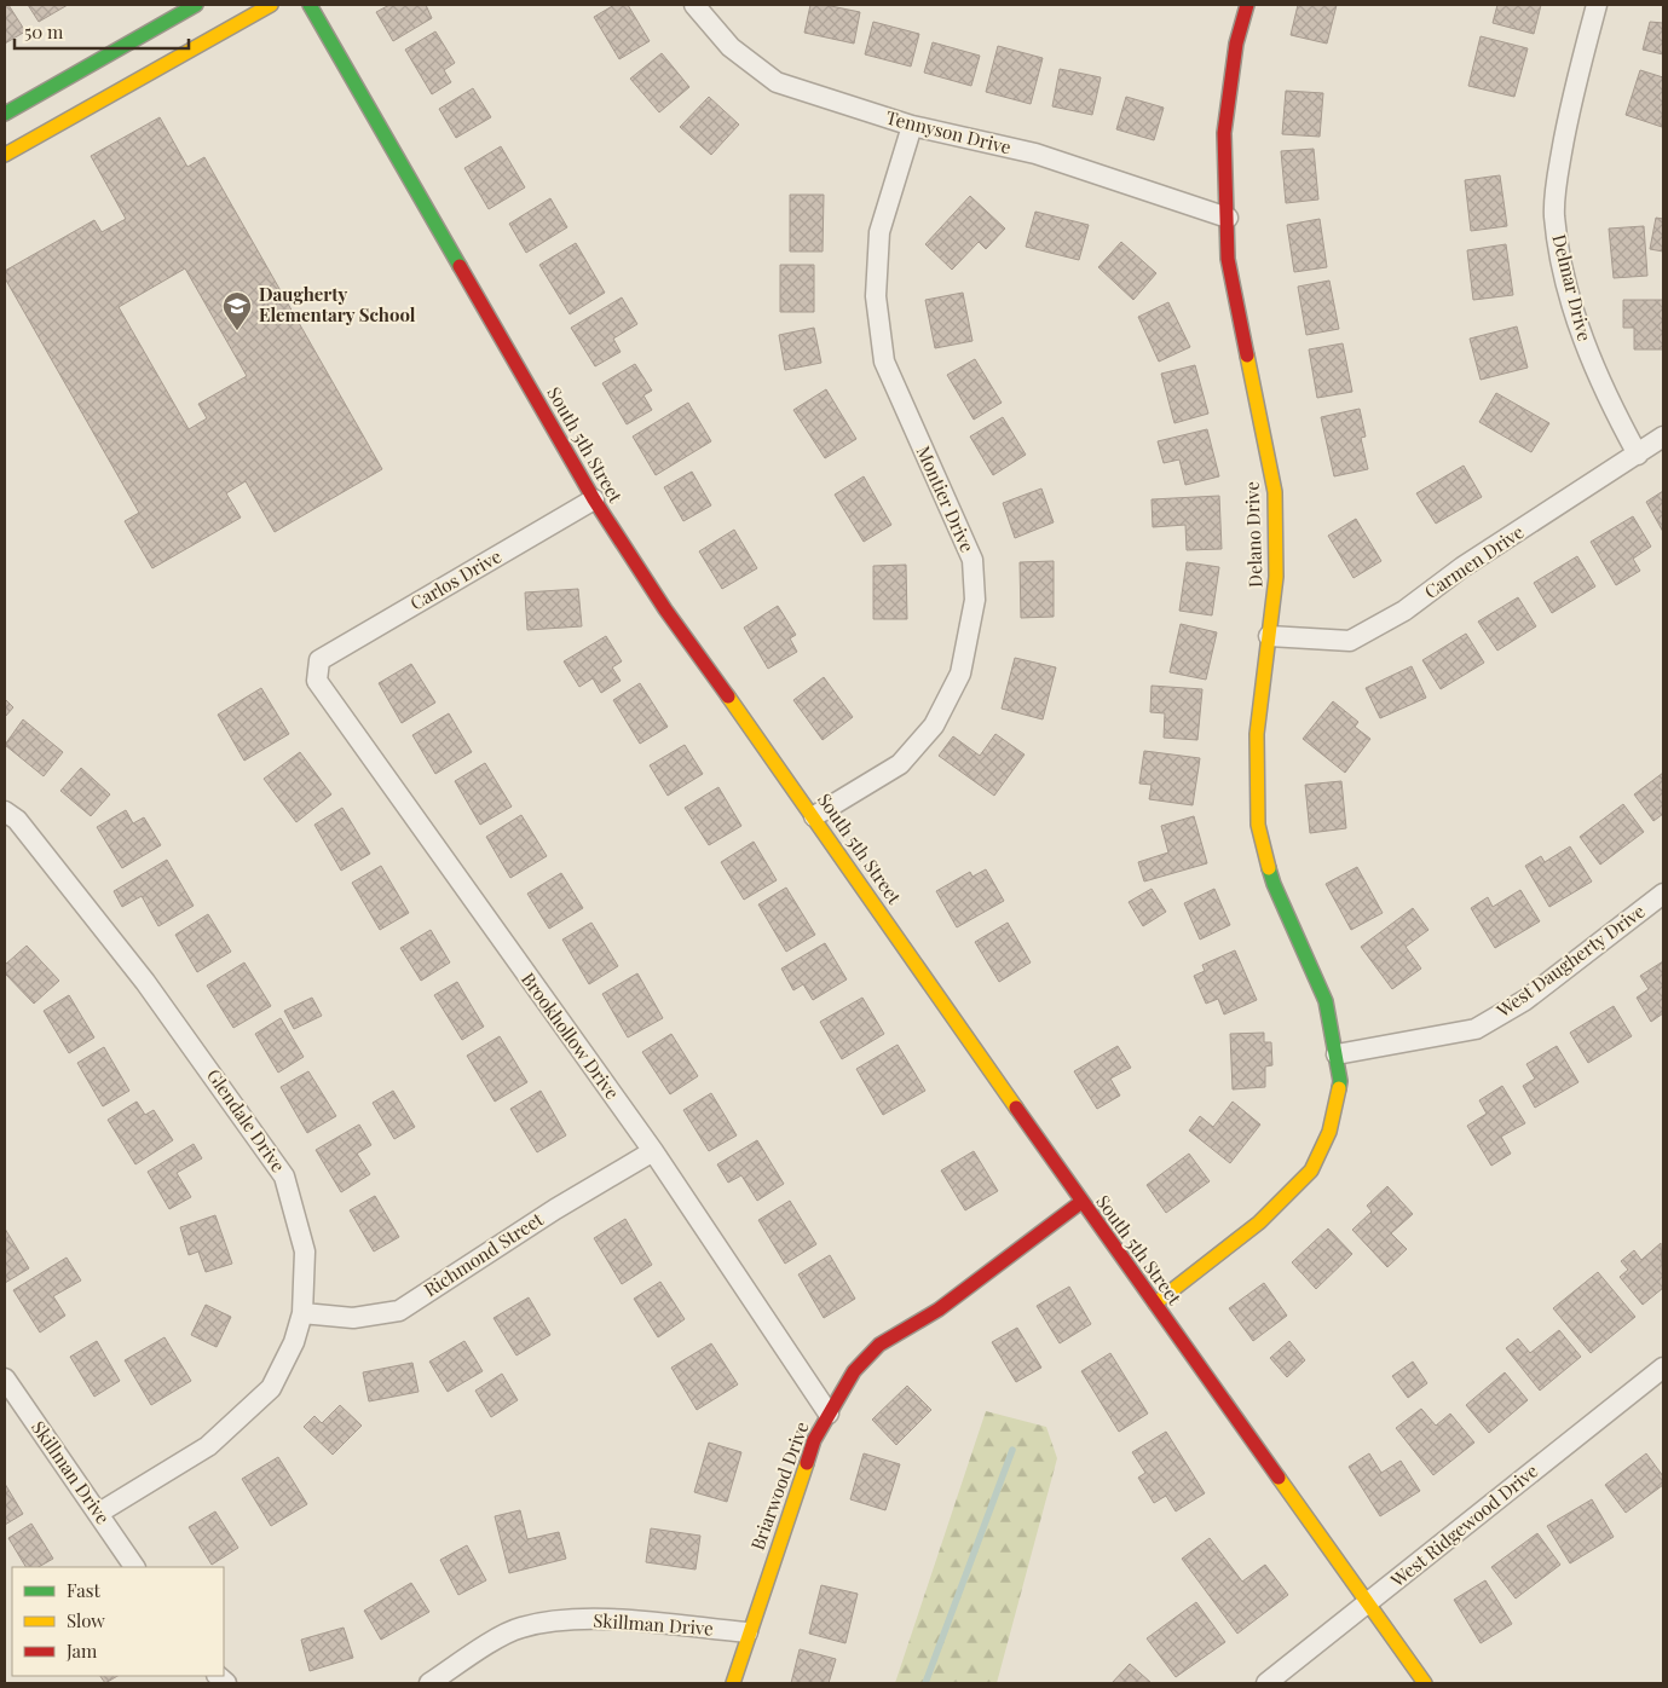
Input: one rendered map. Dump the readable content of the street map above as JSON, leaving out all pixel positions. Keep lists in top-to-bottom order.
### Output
{
  "streets": {
    "street": [
      "Tennyson Drive",
      "Delmar Drive",
      "South 5th Street",
      "Montier Drive",
      "Delano Drive",
      "Carmen Drive",
      "Carlos Drive",
      "West Daugherty Drive",
      "Brookhollow Drive",
      "Glendale Drive",
      "Richmond Street",
      "Skillman Drive",
      "Briarwood Drive",
      "West Ridgewood Drive"
    ]
  },
  "crossings": [
    ["Tennyson Drive", "Montier Drive"],
    ["Tennyson Drive", "Delano Drive"],
    ["Delmar Drive", "Carmen Drive"],
    ["South 5th Street", "Montier Drive"],
    ["South 5th Street", "Carlos Drive"],
    ["South 5th Street", "Briarwood Drive"],
    ["South 5th Street", "West Ridgewood Drive"],
    ["Delano Drive", "Carmen Drive"],
    ["Delano Drive", "West Daugherty Drive"],
    ["Carlos Drive", "Brookhollow Drive"],
    ["Brookhollow Drive", "Richmond Street"],
    ["Brookhollow Drive", "Briarwood Drive"],
    ["Glendale Drive", "Richmond Street"],
    ["Glendale Drive", "Skillman Drive"],
    ["Skillman Drive", "Briarwood Drive"]
  ],
  "places": {
    "school or university": ["Daugherty Elementary School"]
  },
  "legend": ["Fast", "Slow", "Jam"],
  "scale_bar": "50 m"
}
